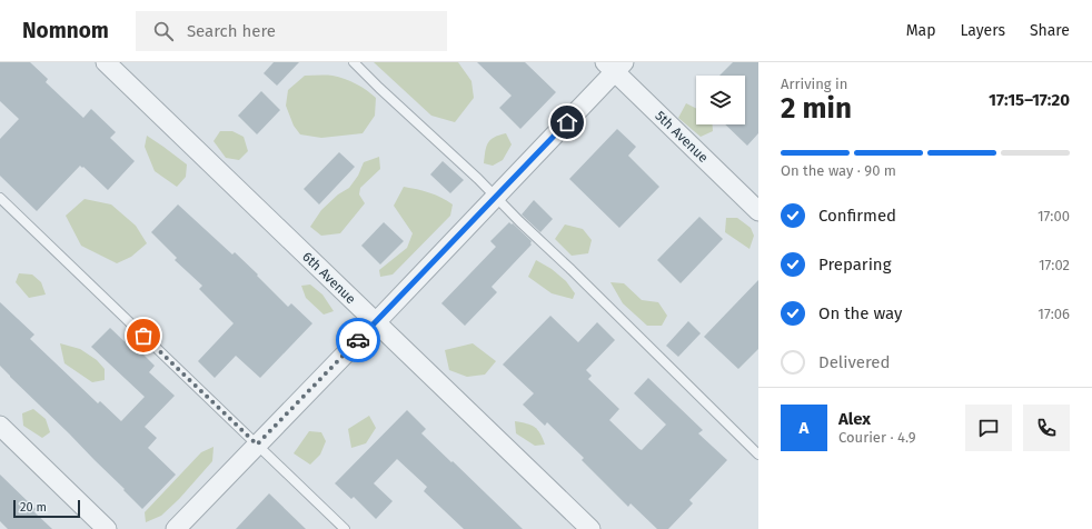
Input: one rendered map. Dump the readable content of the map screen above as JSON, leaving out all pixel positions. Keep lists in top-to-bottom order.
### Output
{
  "streets": {
    "street": ["5th Avenue", "6th Avenue"]
  },
  "scale_bar": "20 m",
  "page": {
    "header": "Nomnom",
    "search": "Search here",
    "nav": ["Map", "Layers", "Share"],
    "heading": ["2 min", "Arriving in", "17:15–17:20"],
    "panel": ["Alex", "Courier · 4.9"],
    "bar": "On the way · 90 m",
    "list": [
      ["Confirmed", "17:00"],
      ["Preparing", "17:02"],
      ["On the way", "17:06"],
      "Delivered"
    ],
    "round": "A",
    "scale": "20 m"
  }
}
